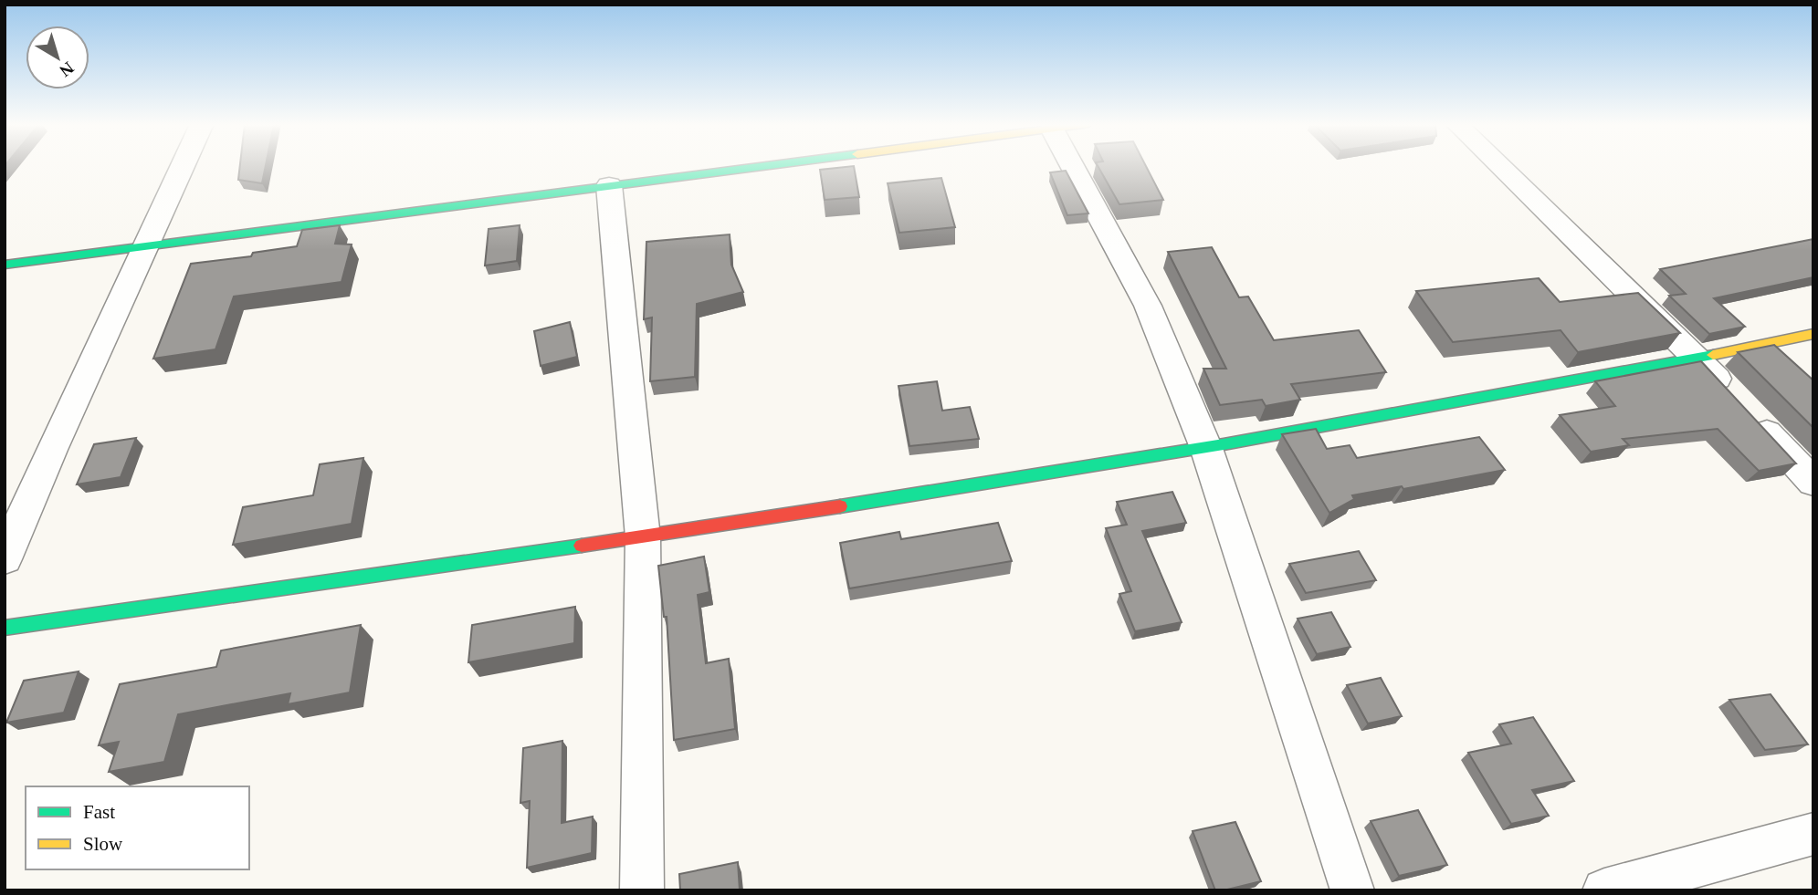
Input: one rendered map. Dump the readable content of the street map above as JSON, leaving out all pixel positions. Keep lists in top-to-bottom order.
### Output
{
  "legend": ["Fast", "Slow"],
  "north": "bottom right"
}
